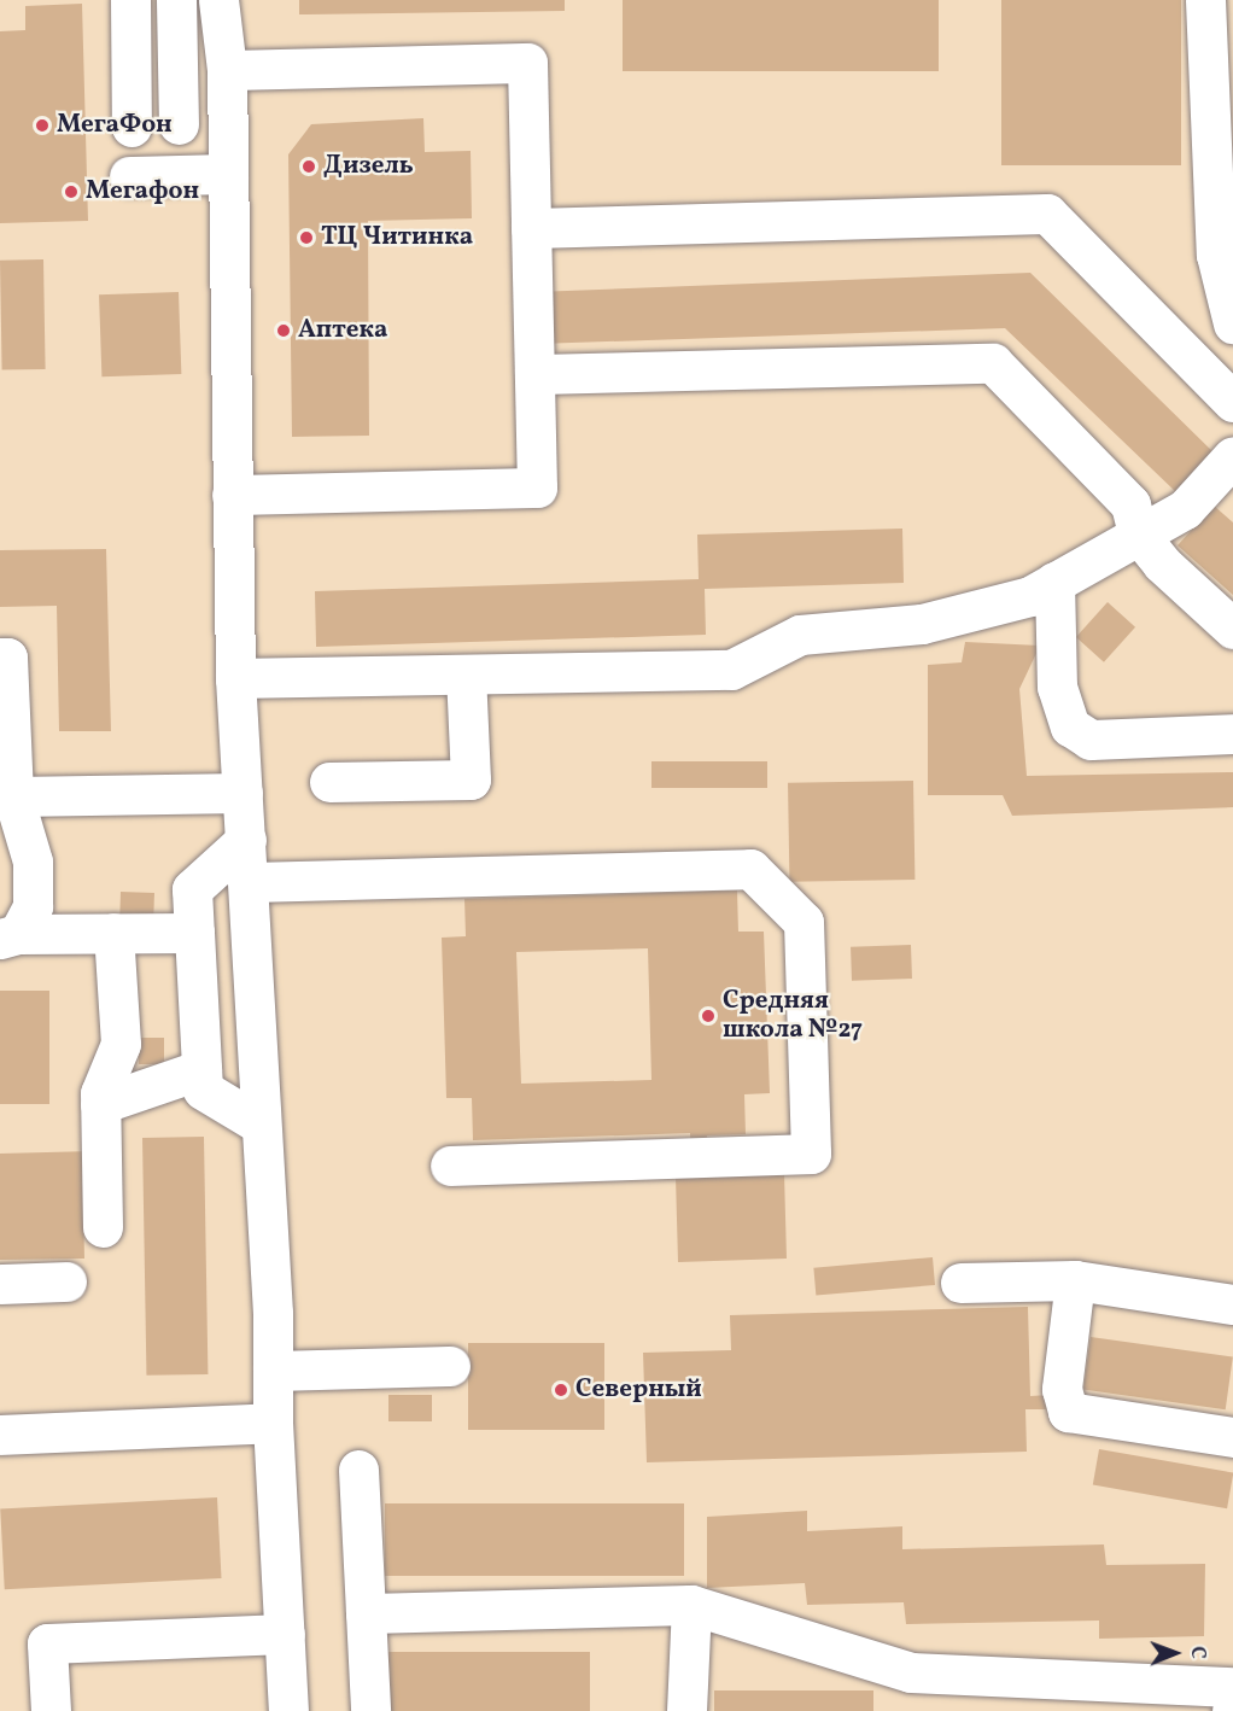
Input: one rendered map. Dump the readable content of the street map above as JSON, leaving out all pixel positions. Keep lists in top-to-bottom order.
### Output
{
  "places": [
    "МегаФон",
    "Дизель",
    "Мегафон",
    "ТЦ Читинка",
    "Аптека",
    "Средняя школа №27",
    "Северный"
  ],
  "north": "right"
}
